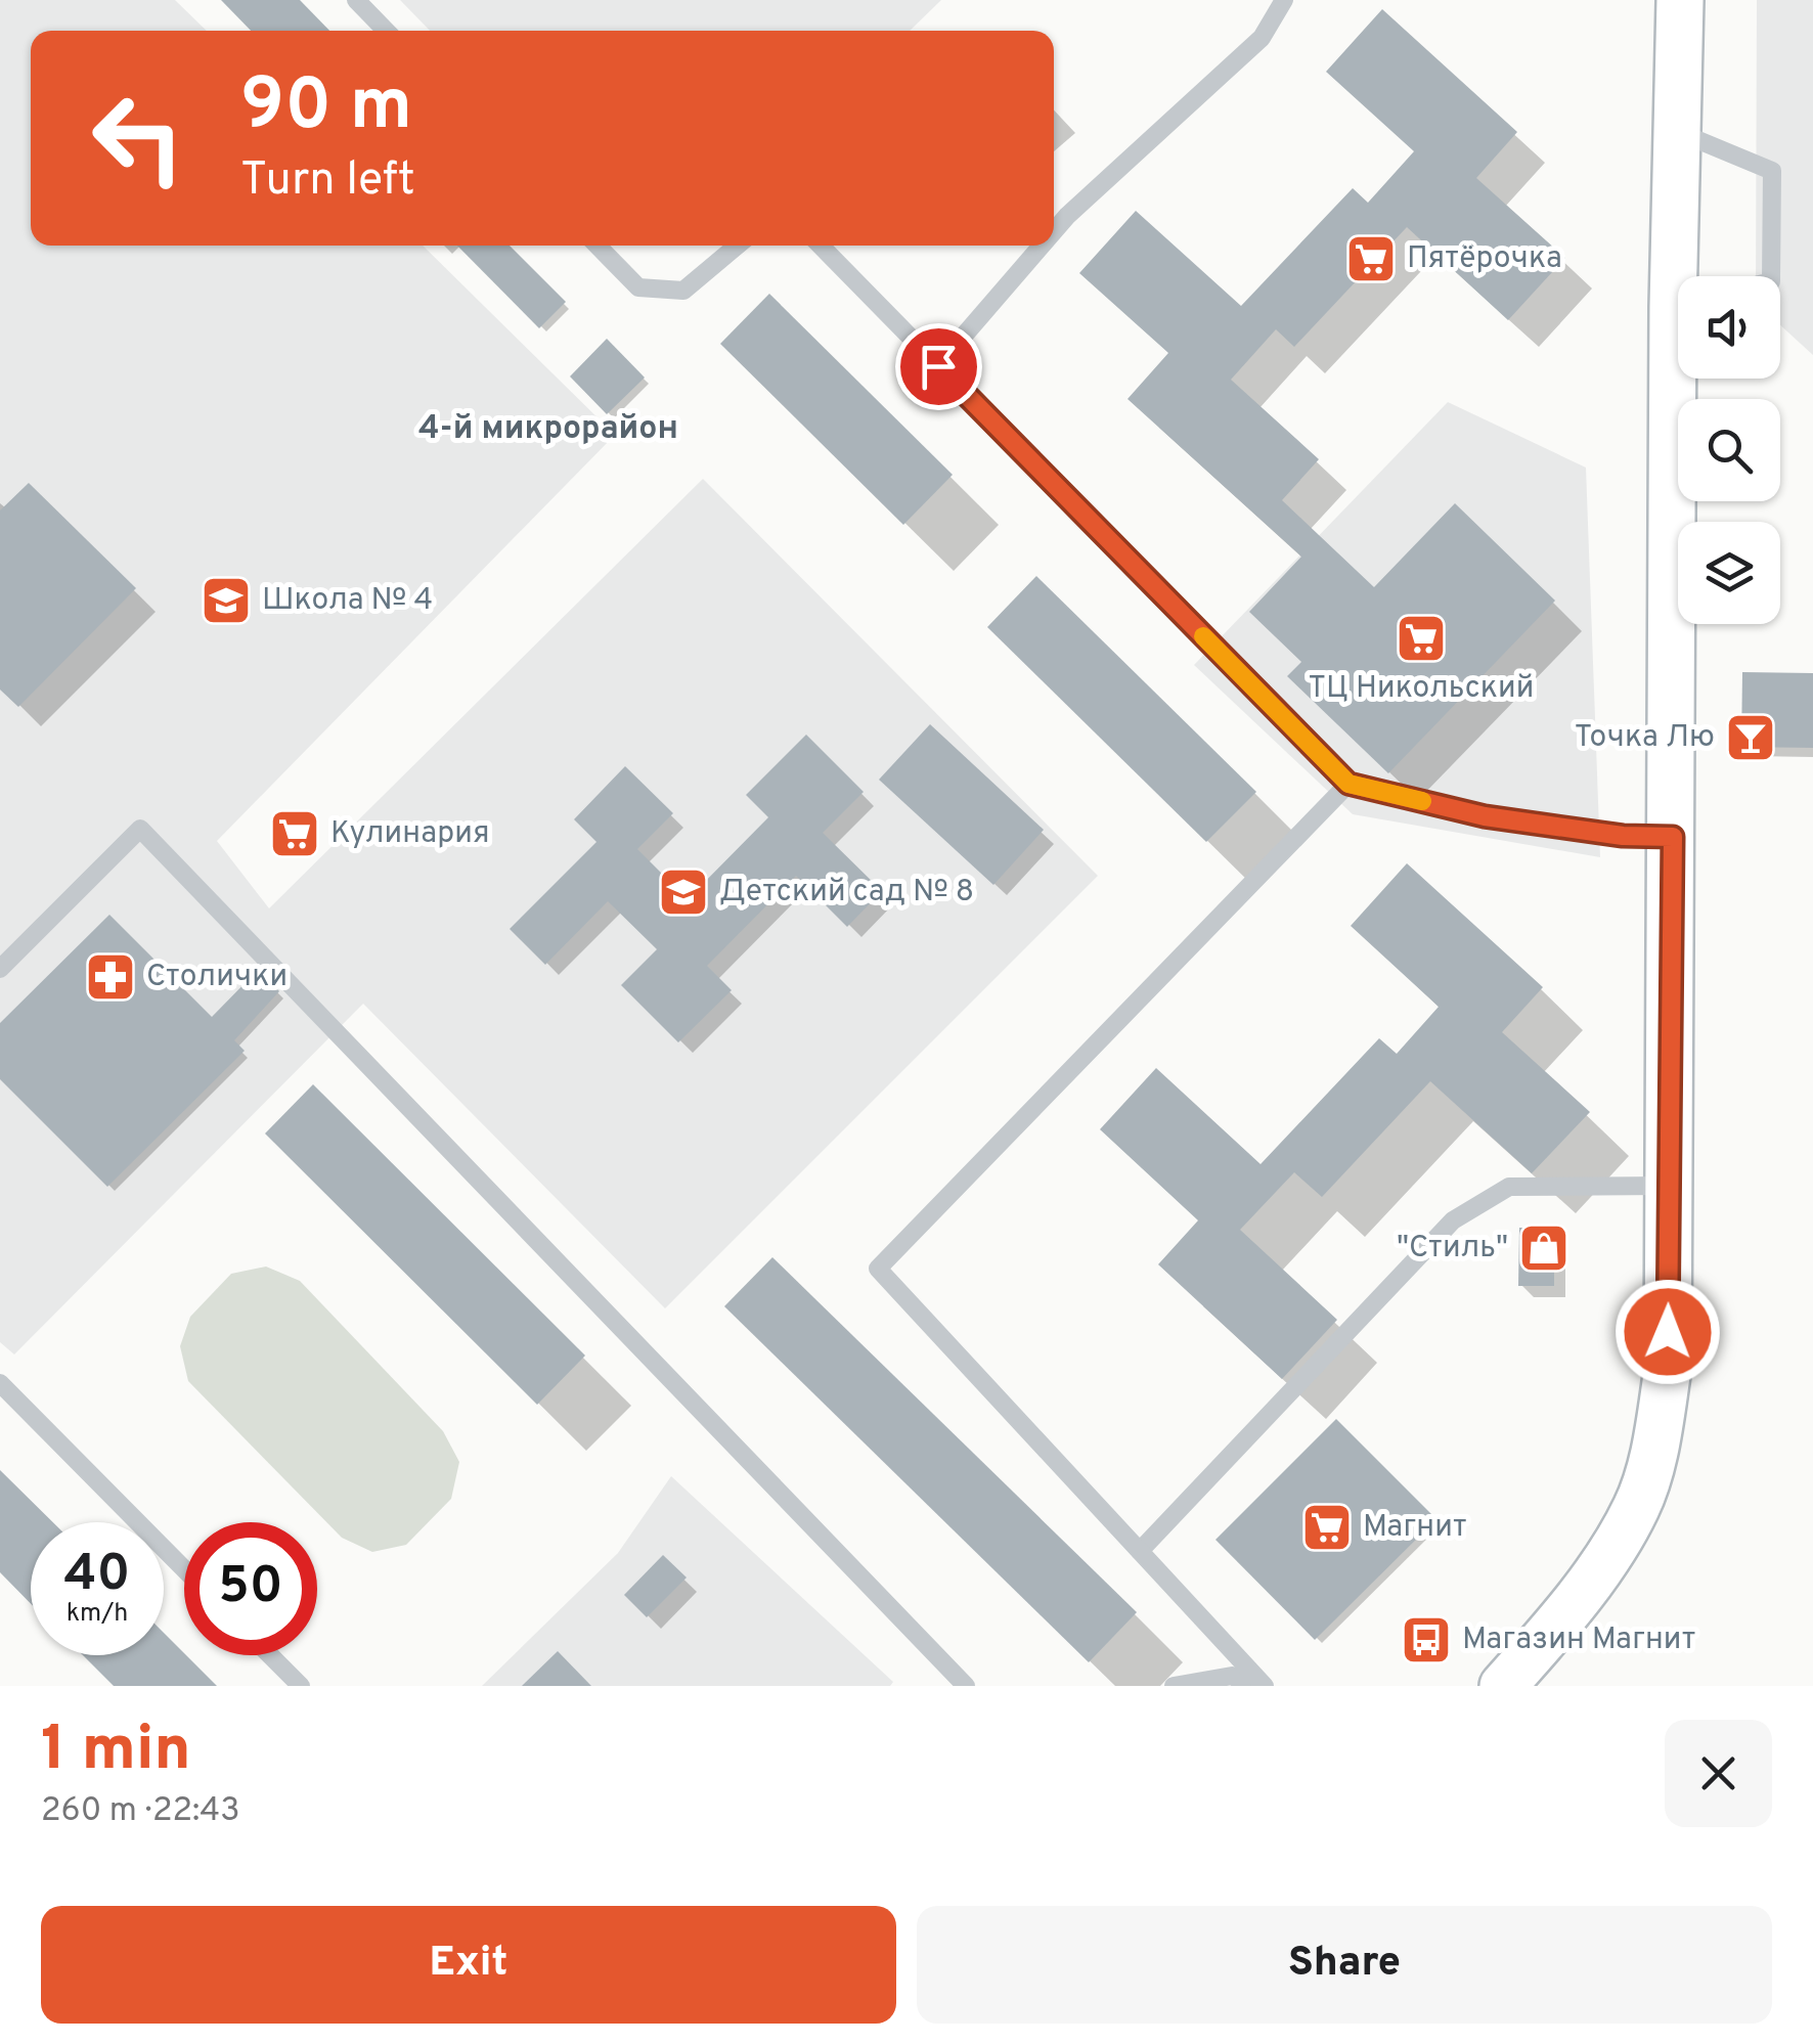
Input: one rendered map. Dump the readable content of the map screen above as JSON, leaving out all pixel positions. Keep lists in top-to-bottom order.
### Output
{
  "districts": ["4-й микрорайон"],
  "places": {
    "supermarket": [
      "Пятёрочка",
      "ТЦ Никольский",
      "Кулинария",
      "Магнит"
    ],
    "school or university": ["Школа № 4", "Детский сад № 8"],
    "bar": ["Точка Лю"],
    "pharmacy": ["Столички"],
    "shop": ["\"Стиль\""],
    "bus stop": ["Магазин Магнит"]
  },
  "page": {
    "turn": ["90 m", "Turn left"],
    "speed": "40 km/h",
    "limit": "50",
    "heading": ["1 min", "260 m · 22:43"],
    "buttons": ["Exit", "Share"]
  }
}
